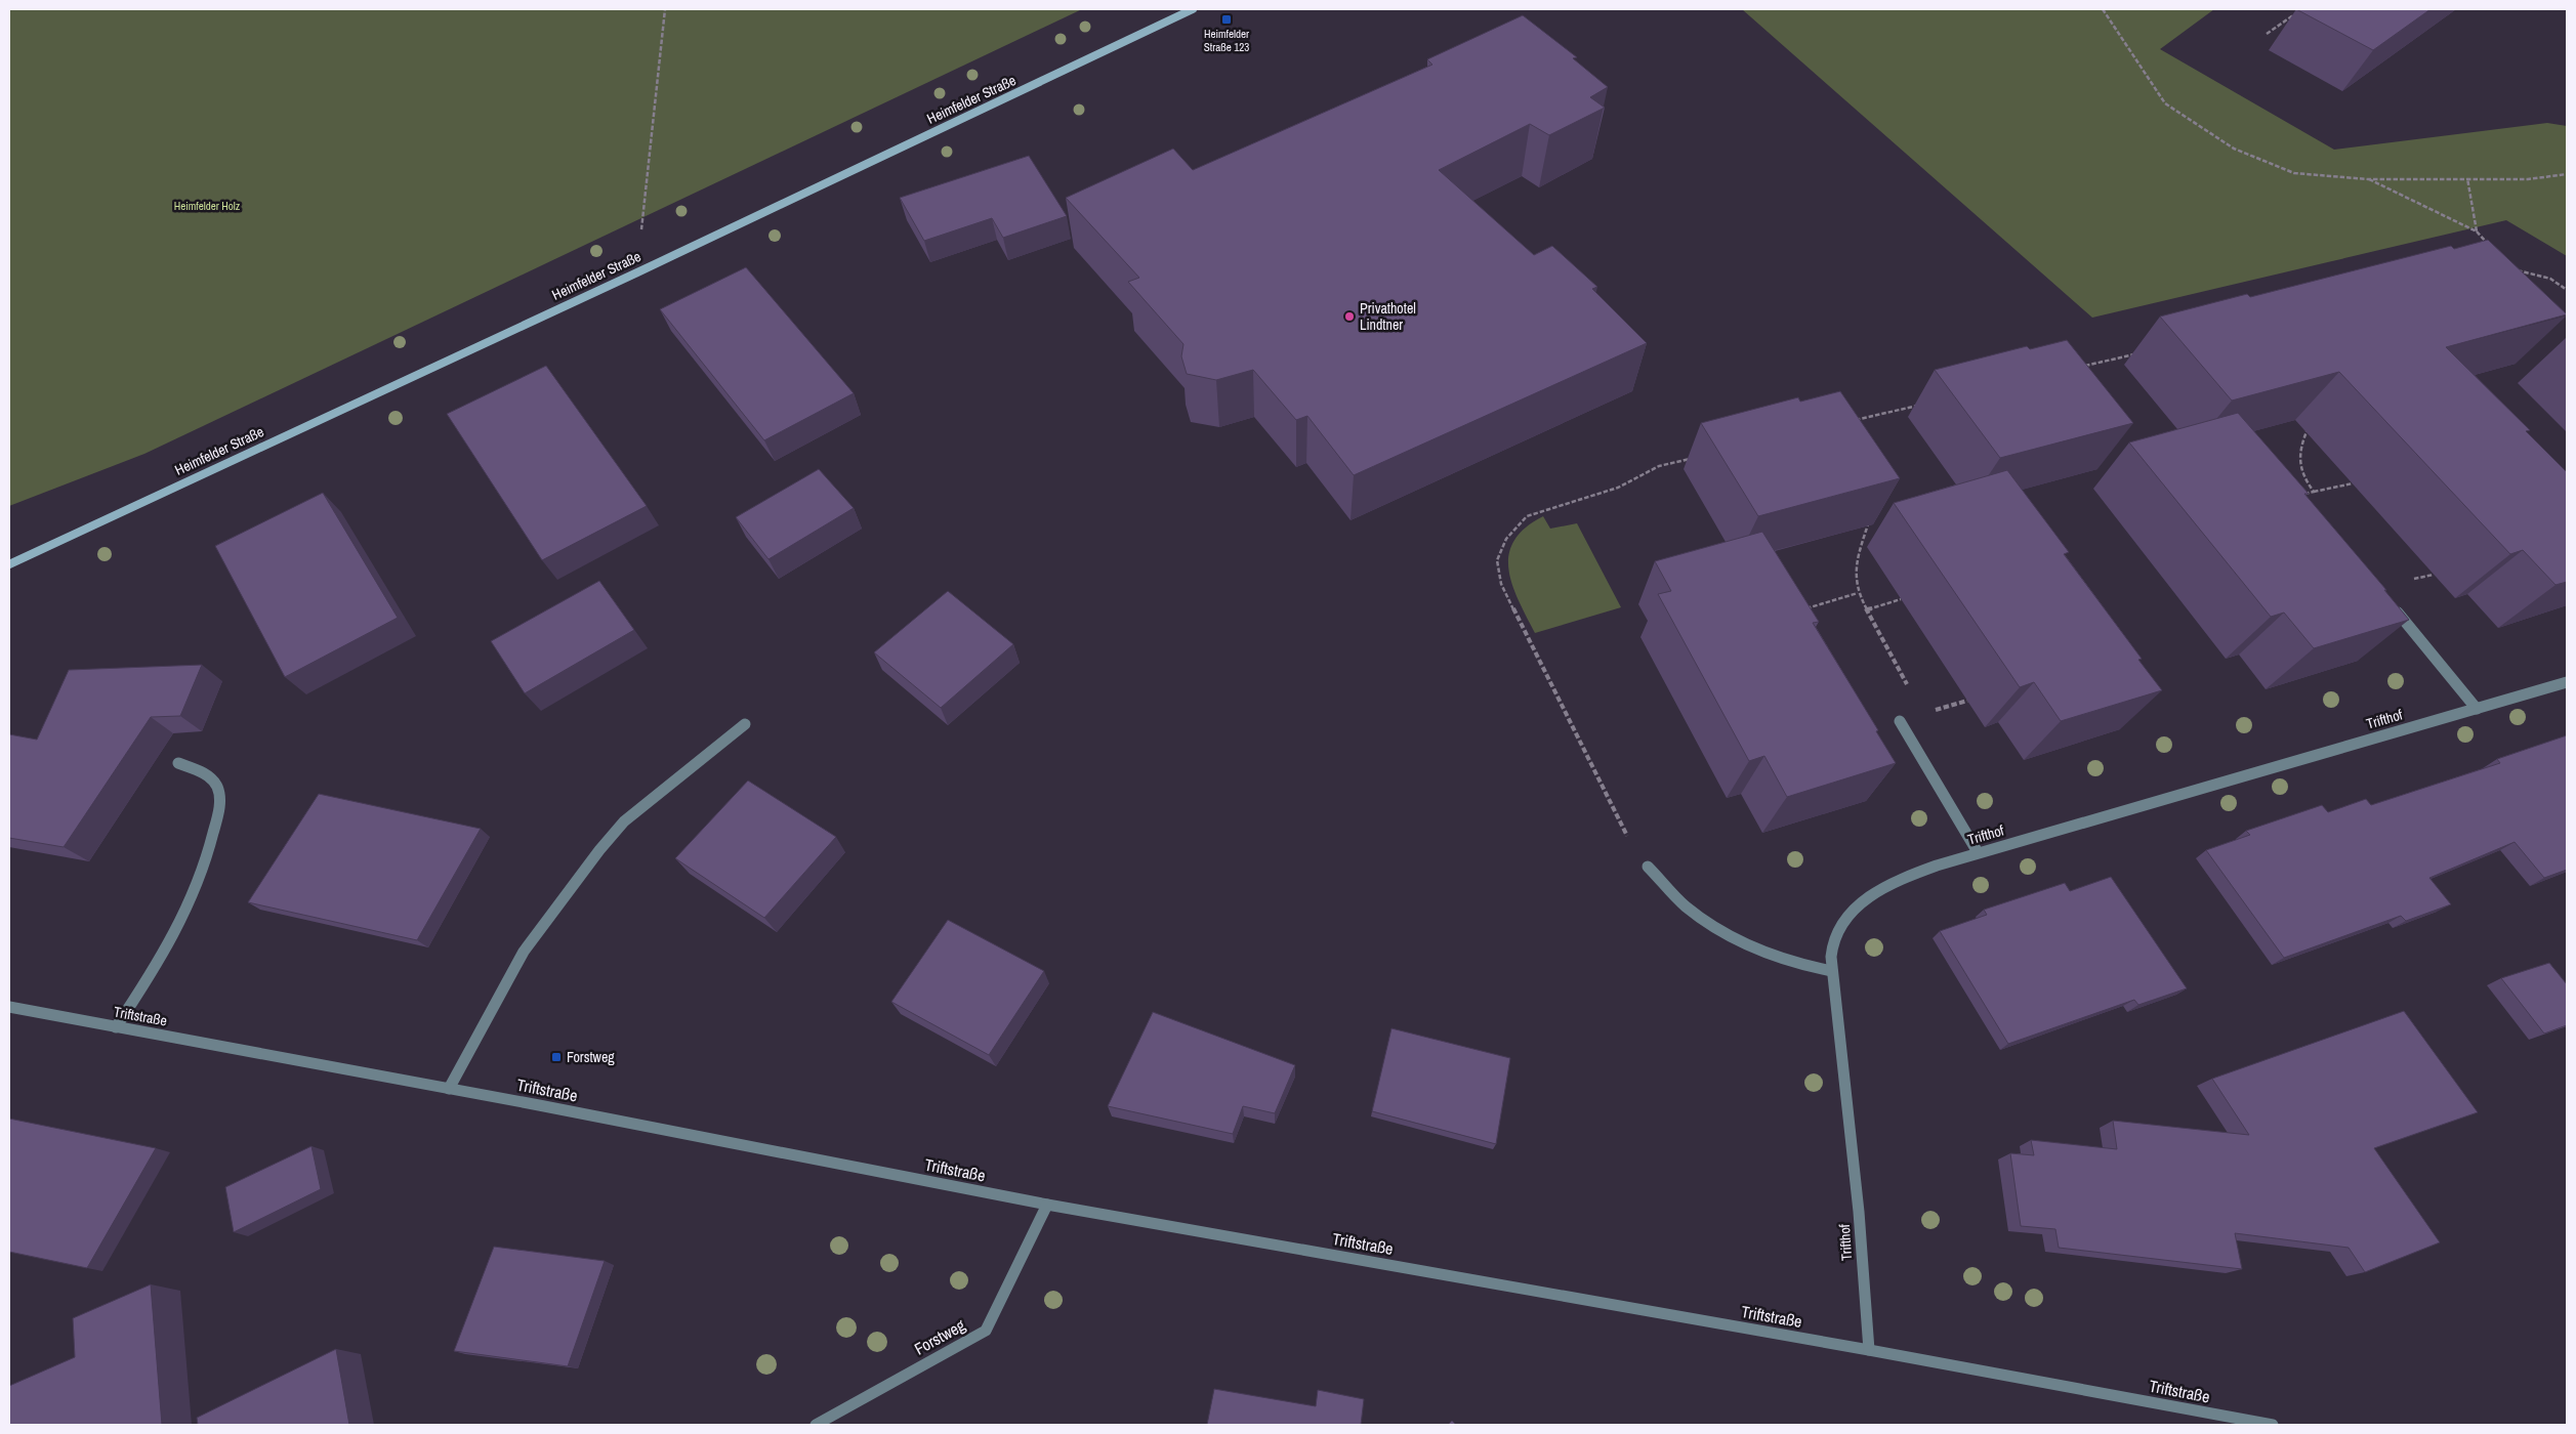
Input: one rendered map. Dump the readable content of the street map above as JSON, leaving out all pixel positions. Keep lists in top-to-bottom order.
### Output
{
  "streets": {
    "street": [
      "Heimfelder Straße",
      "Trifthof",
      "Triftstraße",
      "Forstweg"
    ]
  },
  "crossings": [
    ["Trifthof", "Triftstraße"],
    ["Triftstraße", "Forstweg"]
  ],
  "parks": ["Heimfelder Holz"],
  "places": {
    "transit": ["Heimfelder Straße 123", "Forstweg"],
    "other": ["Privathotel Lindtner"]
  }
}
